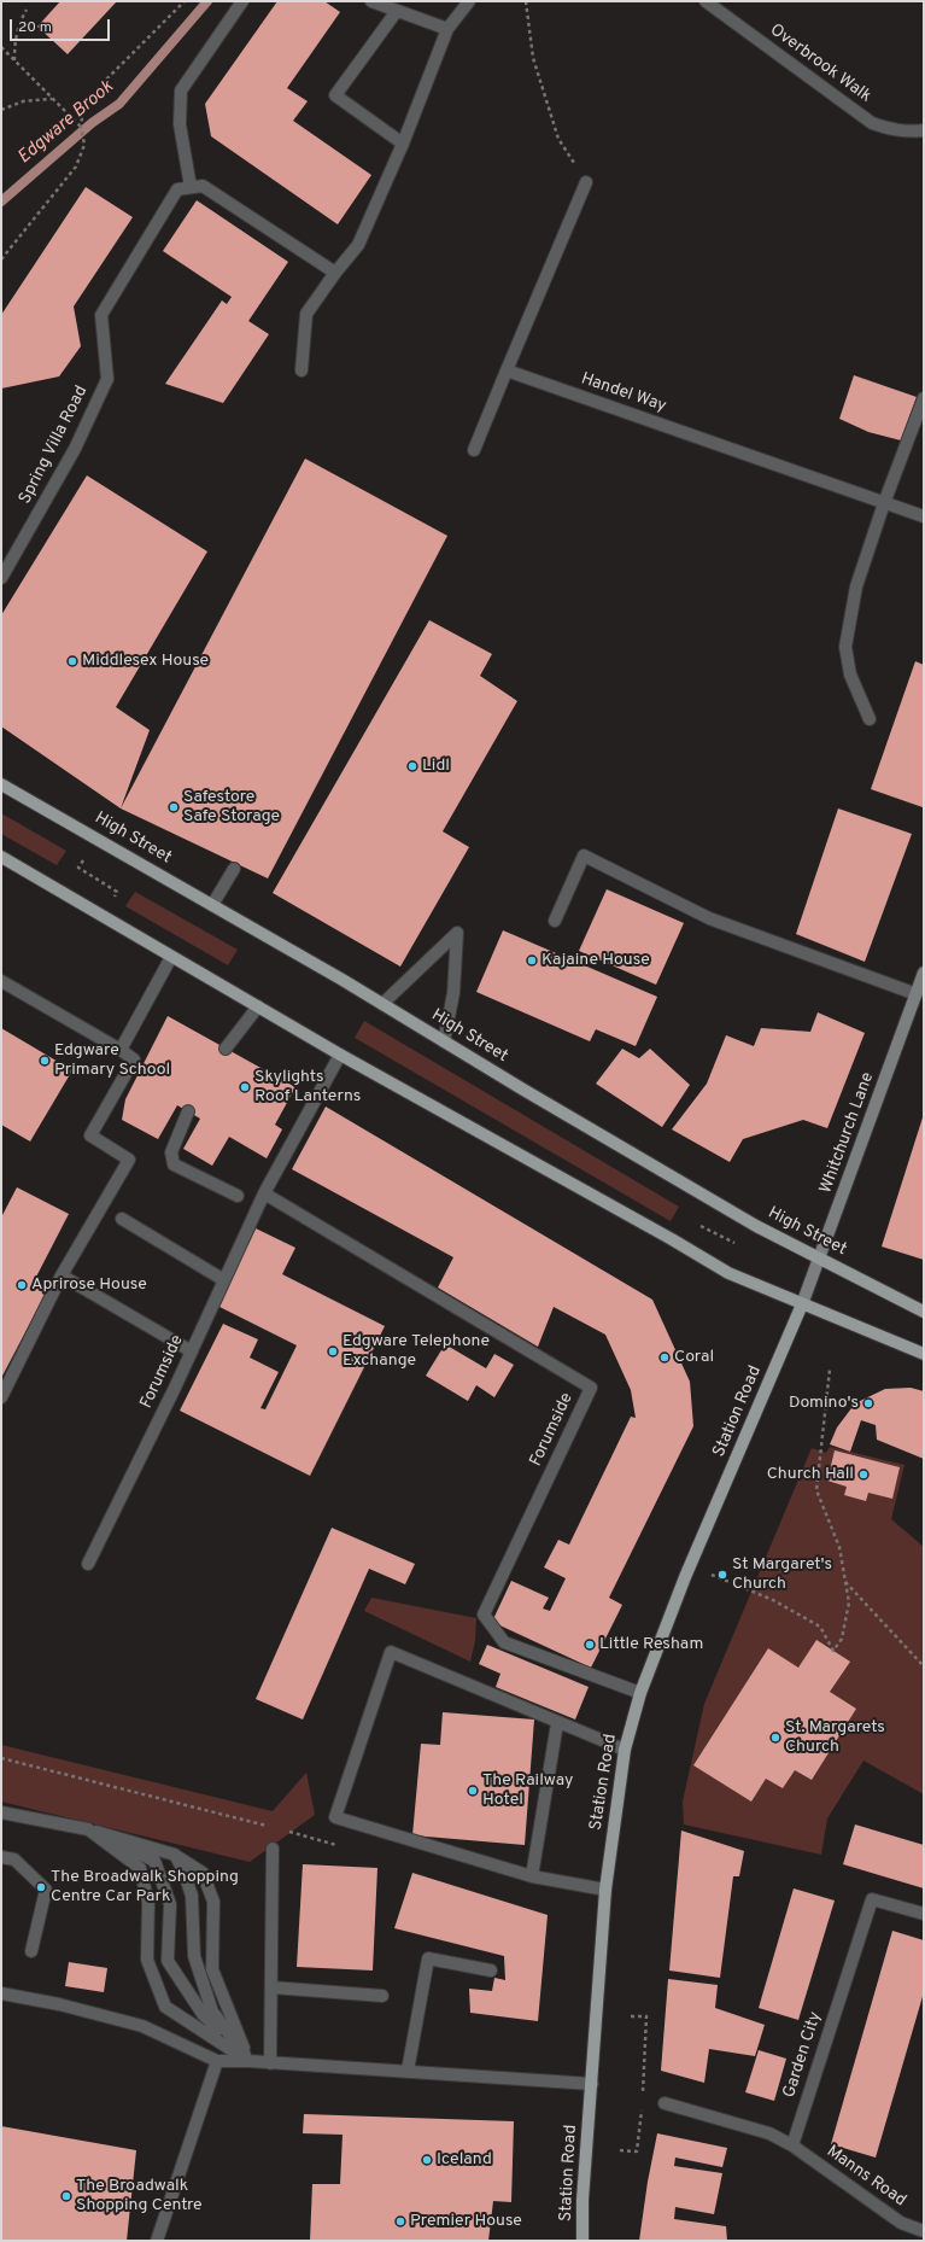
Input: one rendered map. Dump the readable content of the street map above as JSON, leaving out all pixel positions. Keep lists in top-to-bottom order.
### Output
{
  "streets": {
    "main road": ["High Street", "Whitchurch Lane", "Station Road"],
    "street": [
      "Overbrook Walk",
      "Handel Way",
      "Spring Villa Road",
      "Forumside",
      "Garden City",
      "Manns Road"
    ]
  },
  "crossings": [
    ["High Street", "Whitchurch Lane"],
    ["Whitchurch Lane", "Station Road"],
    ["Forumside", "Station Road"],
    ["Garden City", "Manns Road"]
  ],
  "water": ["Edgware Brook"],
  "places": [
    "Middlesex House",
    "Lidl",
    "Safestore Safe Storage",
    "Kajaine House",
    "Edgware Primary School",
    "Skylights Roof Lanterns",
    "Aprirose House",
    "Edgware Telephone Exchange",
    "Coral",
    "Domino's",
    "Church Hall",
    "St Margaret's Church",
    "Little Resham",
    "St. Margarets Church",
    "The Railway Hotel",
    "The Broadwalk Shopping Centre Car Park",
    "Iceland",
    "The Broadwalk Shopping Centre",
    "Premier House"
  ],
  "scale_bar": "20 m"
}
